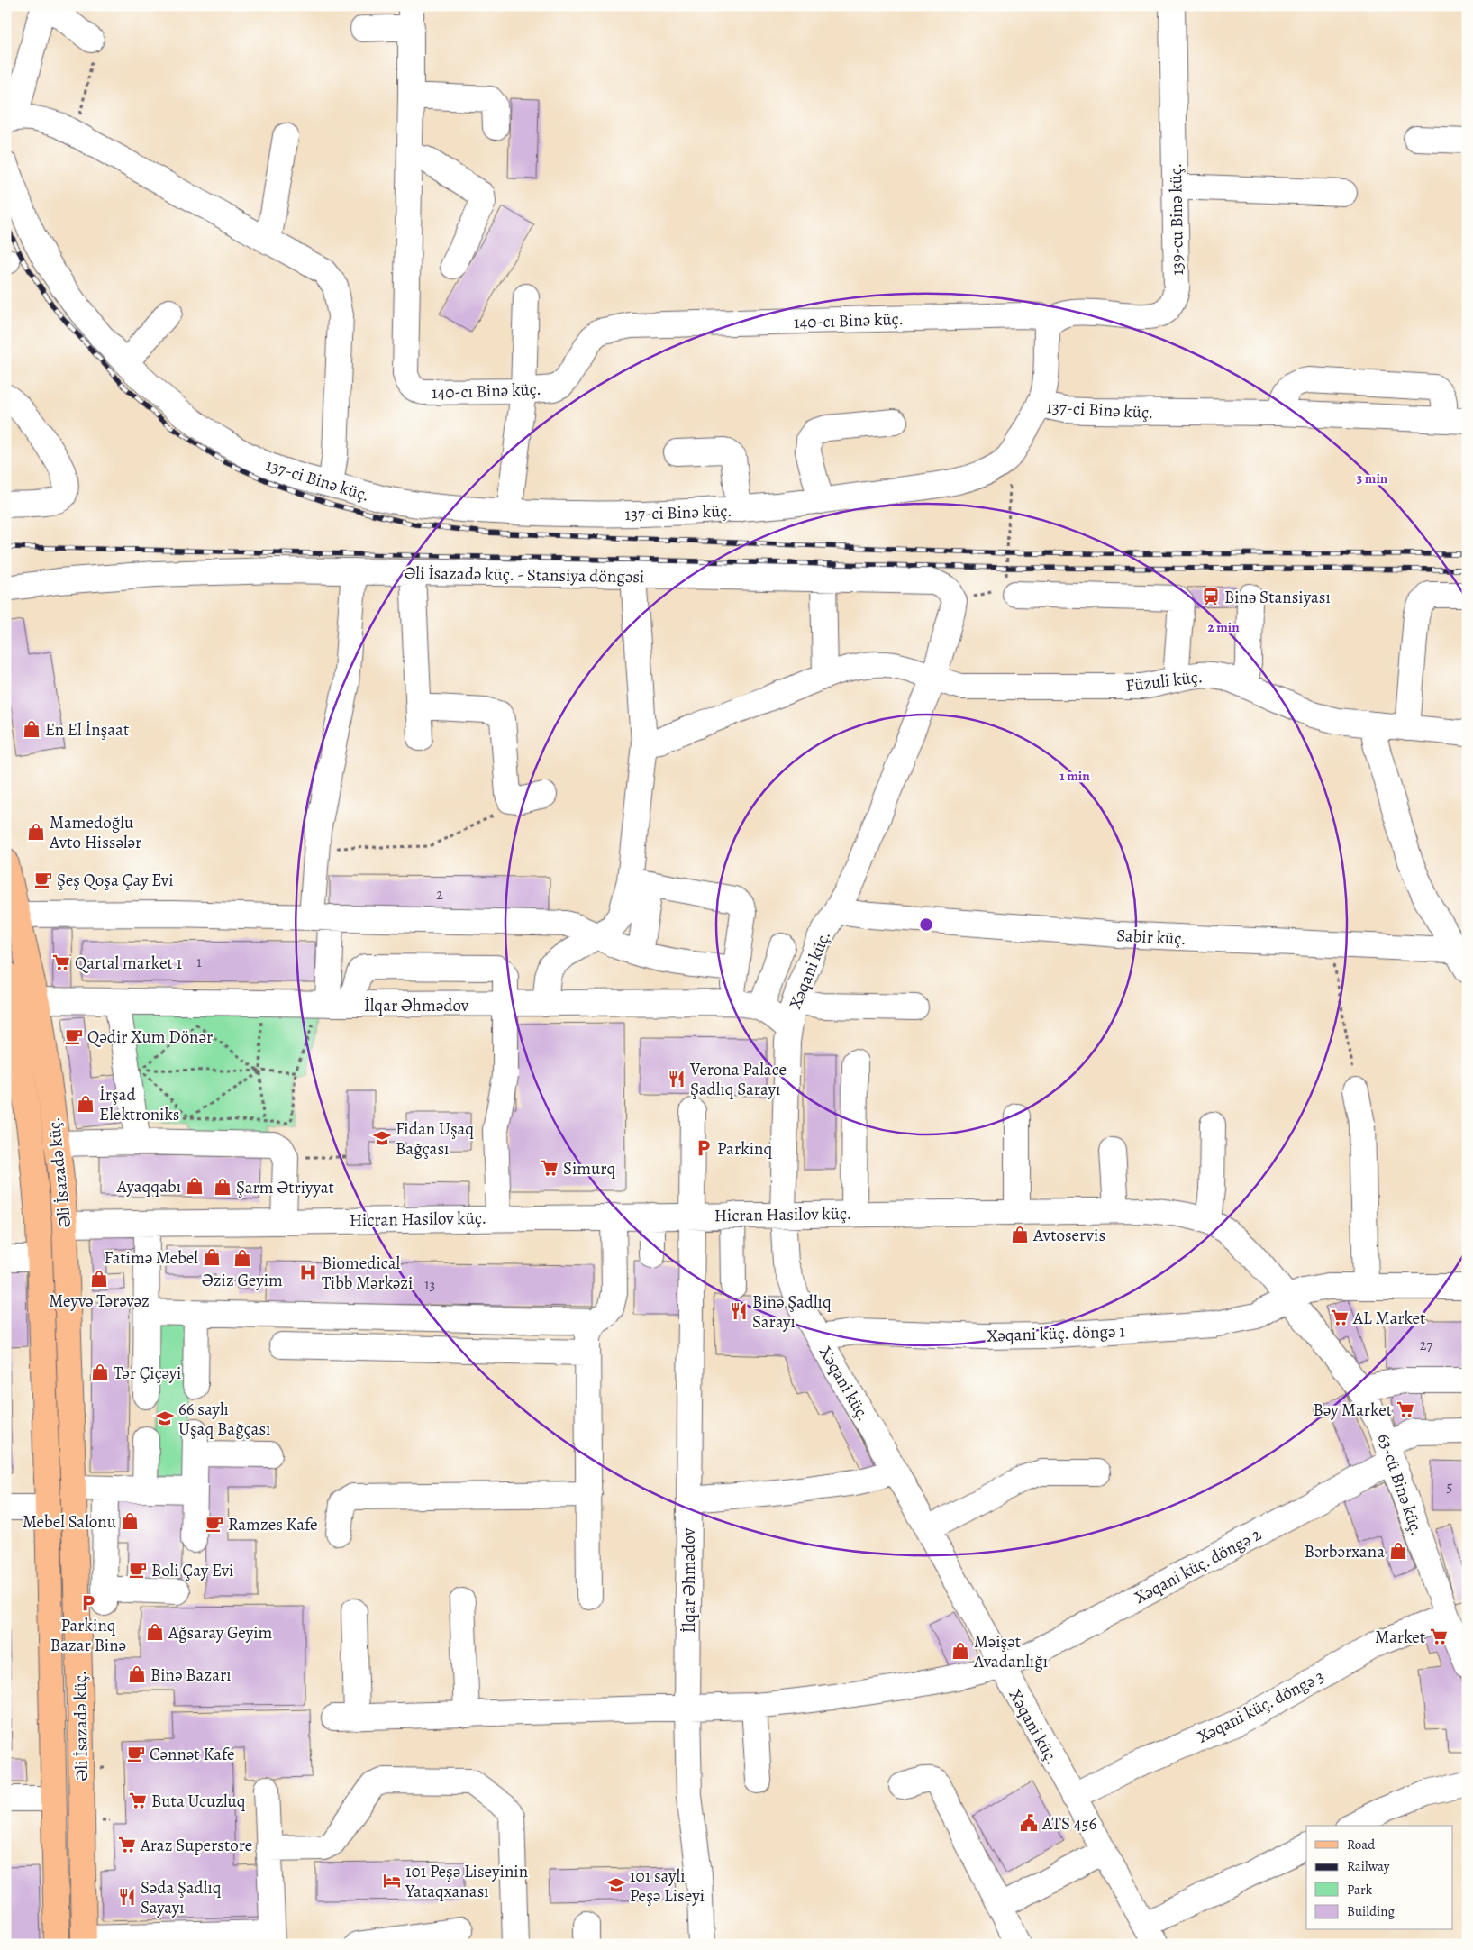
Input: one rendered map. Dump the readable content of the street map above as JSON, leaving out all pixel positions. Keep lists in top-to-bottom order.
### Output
{
  "streets": {
    "main road": ["Əli İsazadə küç."],
    "street": [
      "139-cu Binə küç.",
      "140-cı Binə küç.",
      "137-ci Binə küç.",
      "Əli İsazadə küç. - Stansiya döngəsi",
      "Füzuli küç.",
      "Sabir küç.",
      "Xəqani küç.",
      "İlqar Əhmədov",
      "Hicran Hasilov küç.",
      "Xəqani küç. döngə 1",
      "63-cü Binə küç.",
      "Xəqani küç. döngə 2",
      "Xəqani küç. döngə 3"
    ]
  },
  "crossings": [
    ["139-cu Binə küç.", "140-cı Binə küç."],
    ["Füzuli küç.", "Xəqani küç."],
    ["Sabir küç.", "Xəqani küç."],
    ["Xəqani küç.", "İlqar Əhmədov"],
    ["Xəqani küç.", "Hicran Hasilov küç."],
    ["Xəqani küç.", "Xəqani küç. döngə 1"],
    ["Xəqani küç.", "Xəqani küç. döngə 2"],
    ["Xəqani küç.", "Xəqani küç. döngə 3"],
    ["İlqar Əhmədov", "Əli İsazadə küç."],
    ["İlqar Əhmədov", "Hicran Hasilov küç."],
    ["İlqar Əhmədov", "Xəqani küç. döngə 2"],
    ["Əli İsazadə küç.", "Hicran Hasilov küç."],
    ["Hicran Hasilov küç.", "Xəqani küç. döngə 1"],
    ["Hicran Hasilov küç.", "63-cü Binə küç."],
    ["Xəqani küç. döngə 1", "63-cü Binə küç."],
    ["63-cü Binə küç.", "Xəqani küç. döngə 2"],
    ["63-cü Binə küç.", "Xəqani küç. döngə 3"]
  ],
  "places": {
    "station": ["Binǝ Stansiyası"],
    "shop": [
      "En El İnşaat",
      "Mamedoğlu Avto Hissələr",
      "İrşad Elektroniks",
      "Ayaqqabı",
      "Şarm Ətriyyat",
      "Avtoservis",
      "Fatimə Mebel",
      "Əziz Geyim",
      "Meyvə Tərəvəz",
      "Tər Çiçəyi",
      "Mebel Salonu",
      "Bərbərxana",
      "Ağsaray Geyim",
      "Məişət Avadanlığı",
      "Binə Bazarı"
    ],
    "cafe": [
      "Şeş Qoşa Çay Evi",
      "Qədir Xum Dönər",
      "Ramzes Kafe",
      "Boli Çay Evi",
      "Cənnət Kafe"
    ],
    "supermarket": [
      "Qartal market 1",
      "Simurq",
      "AL Market",
      "Bəy Market",
      "Market",
      "Buta Ucuzluq",
      "Araz Superstore"
    ],
    "restaurant": ["Verona Palace Şadlıq Sarayı", "Binə Şadlıq Sarayı", "Səda Şadlıq Sayayı"],
    "school or university": ["Fidan Uşaq Bağçası", "66 saylı Uşaq Bağçası", "101 saylı Peşə Liseyi"],
    "parking": ["Parkinq", "Parkinq Bazar Binə"],
    "hospital": ["Biomedical Tibb Mərkəzi"],
    "public building": ["ATS 456"],
    "hotel": ["101 Peşə Liseyinin Yataqxanası"]
  },
  "house_numbers": [
    "2",
    "1",
    "13",
    "27",
    "5"
  ],
  "legend": [
    "Road",
    "Railway",
    "Park",
    "Building"
  ],
  "rings": ["3 min", "2 min", "1 min"]
}
